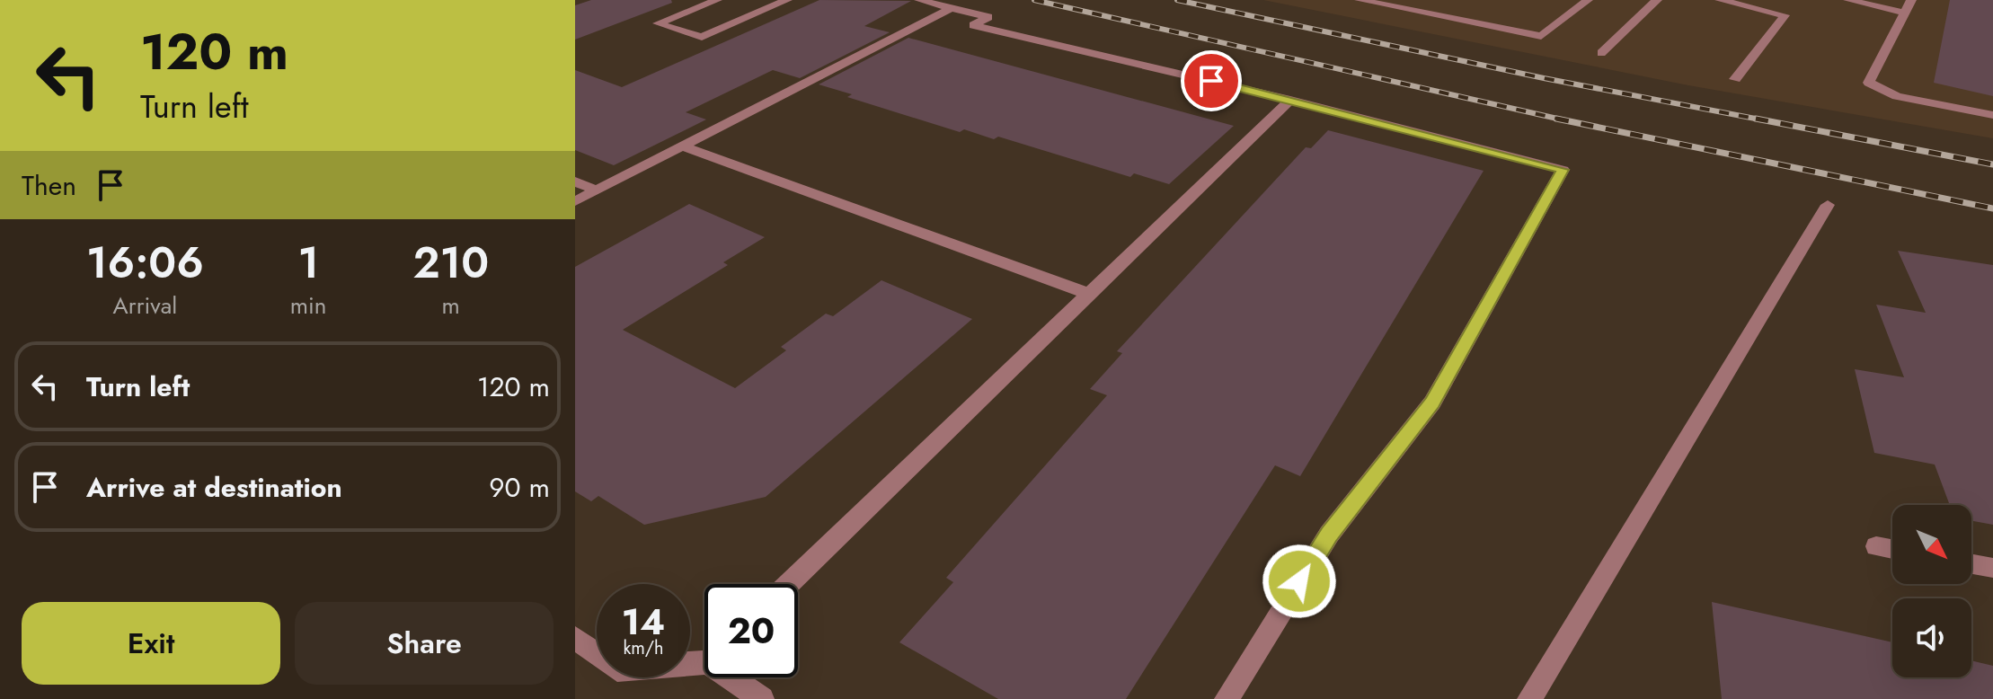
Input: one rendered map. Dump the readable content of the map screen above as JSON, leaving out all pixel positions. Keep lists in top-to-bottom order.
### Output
{
  "north": "bottom right",
  "page": {
    "turn": ["120 m", "Turn left"],
    "then": "Then",
    "eta": [
      "16:06",
      "Arrival",
      "1",
      "min",
      "210",
      "m"
    ],
    "list": [
      {
        "name": "Turn left",
        "value": "120 m"
      },
      {
        "name": "Arrive at destination",
        "value": "90 m"
      }
    ],
    "speed": "14 km/h",
    "limit": "20",
    "buttons": ["Exit", "Share"]
  }
}
